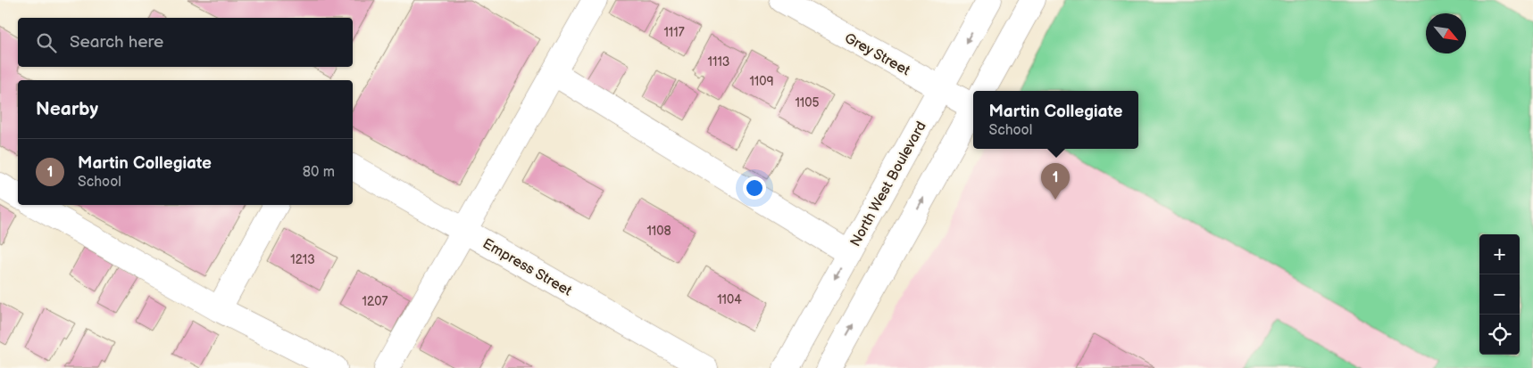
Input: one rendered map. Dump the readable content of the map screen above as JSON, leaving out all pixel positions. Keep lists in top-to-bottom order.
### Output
{
  "streets": {
    "street": ["Grey Street", "North West Boulevard", "Empress Street"]
  },
  "crossings": [
    ["Grey Street", "North West Boulevard"]
  ],
  "house_numbers": [
    "1117",
    "1113",
    "1109",
    "1105",
    "1108",
    "1213",
    "1104",
    "1207"
  ],
  "north": "bottom right",
  "page": {
    "search": "Search here",
    "heading": "Nearby",
    "popup": ["Martin Collegiate", "School"],
    "list": [
      {
        "mark": "1",
        "name": "Martin Collegiate",
        "note": "School",
        "value": "80 m"
      }
    ],
    "pins": "1",
    "map_buttons": ["+", "−"]
  }
}
